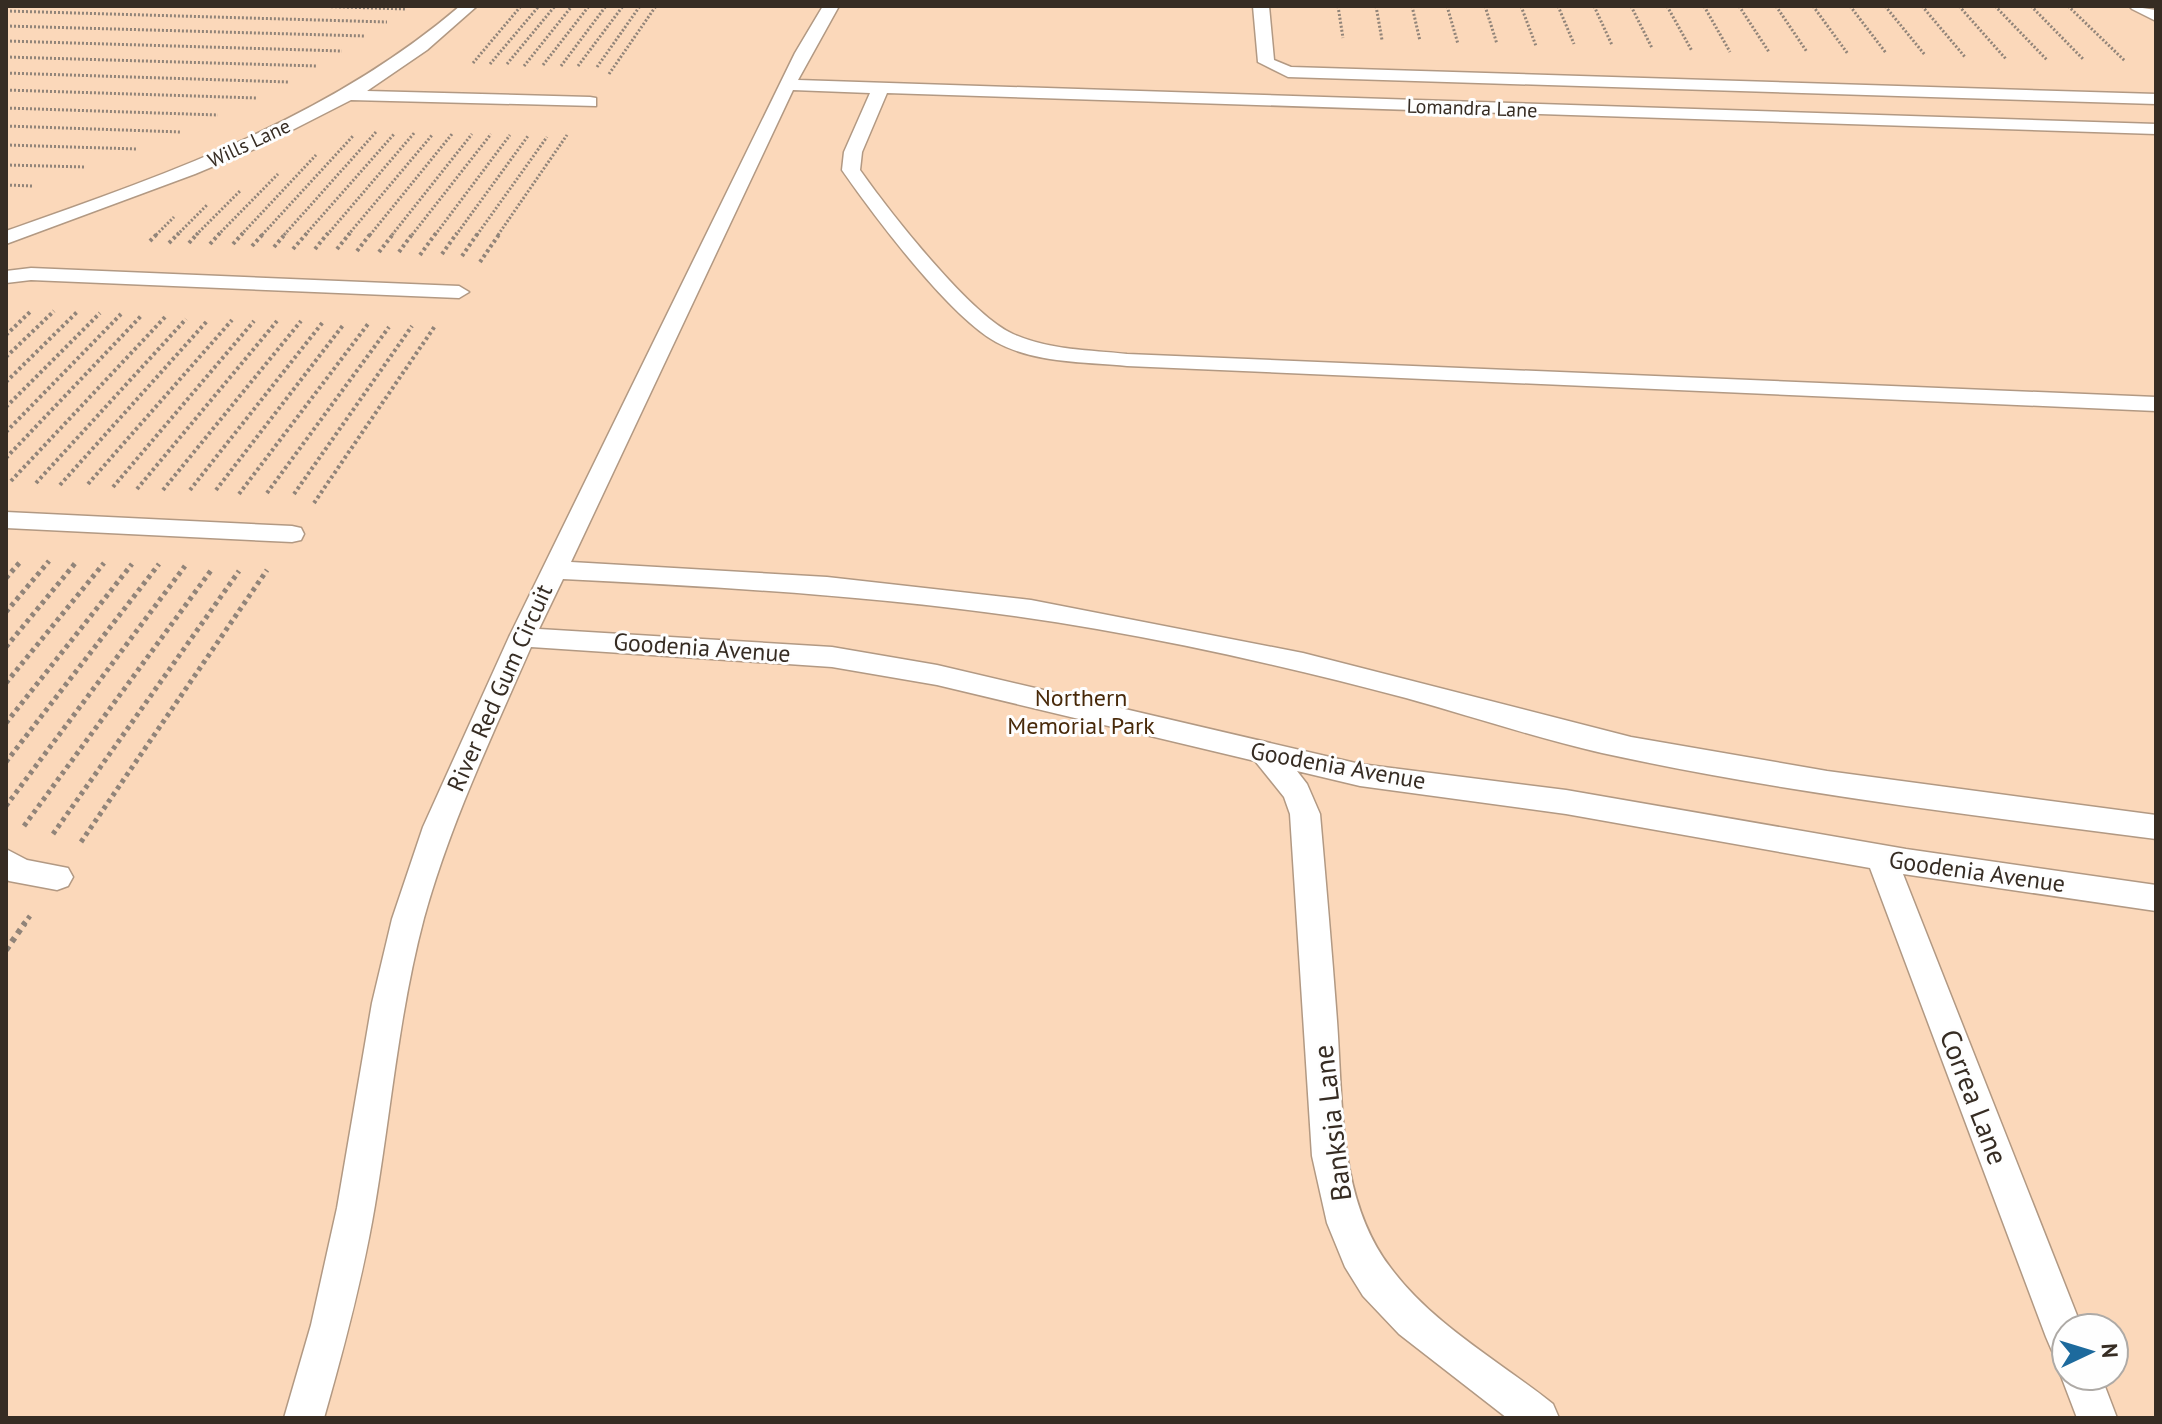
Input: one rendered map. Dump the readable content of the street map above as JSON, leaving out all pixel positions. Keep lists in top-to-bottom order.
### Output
{
  "streets": {
    "lane": [
      "Lomandra Lane",
      "Wills Lane",
      "Goodenia Avenue",
      "River Red Gum Circuit",
      "Correa Lane",
      "Banksia Lane"
    ]
  },
  "crossings": [
    ["Lomandra Lane", "River Red Gum Circuit"],
    ["Goodenia Avenue", "River Red Gum Circuit"],
    ["Goodenia Avenue", "Correa Lane"],
    ["Goodenia Avenue", "Banksia Lane"]
  ],
  "parks": ["Northern Memorial Park"],
  "north": "right"
}
